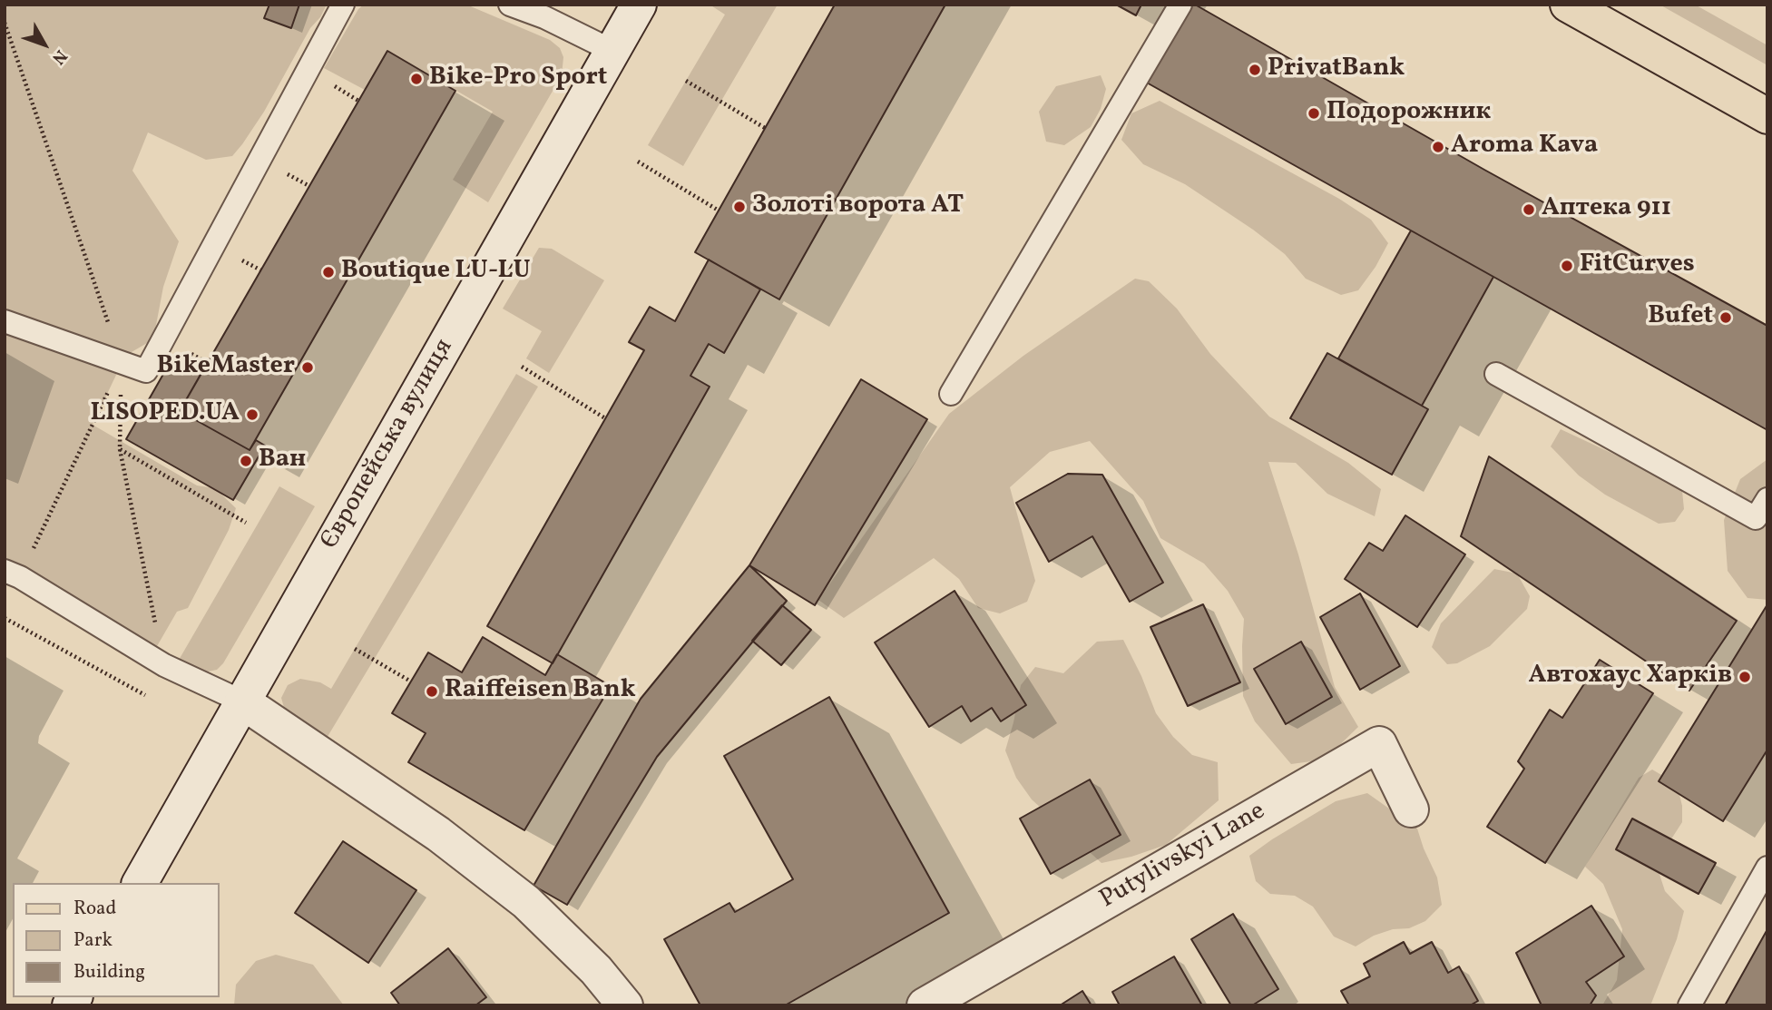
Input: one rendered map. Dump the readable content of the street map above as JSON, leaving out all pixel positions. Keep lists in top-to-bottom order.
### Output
{
  "streets": {
    "street": ["Європейська вулиця", "Putylivskyi Lane"]
  },
  "places": [
    "PrivatBank",
    "Bike-Pro Sport",
    "Подорожник",
    "Aroma Kava",
    "Золоті ворота АТ",
    "Аптека 911",
    "FitCurves",
    "Boutique LU-LU",
    "Bufet",
    "BikeMaster",
    "LISOPED.UA",
    "Ван",
    "Автохаус Харків",
    "Raiffeisen Bank"
  ],
  "legend": ["Road", "Park", "Building"],
  "north": "bottom right"
}
